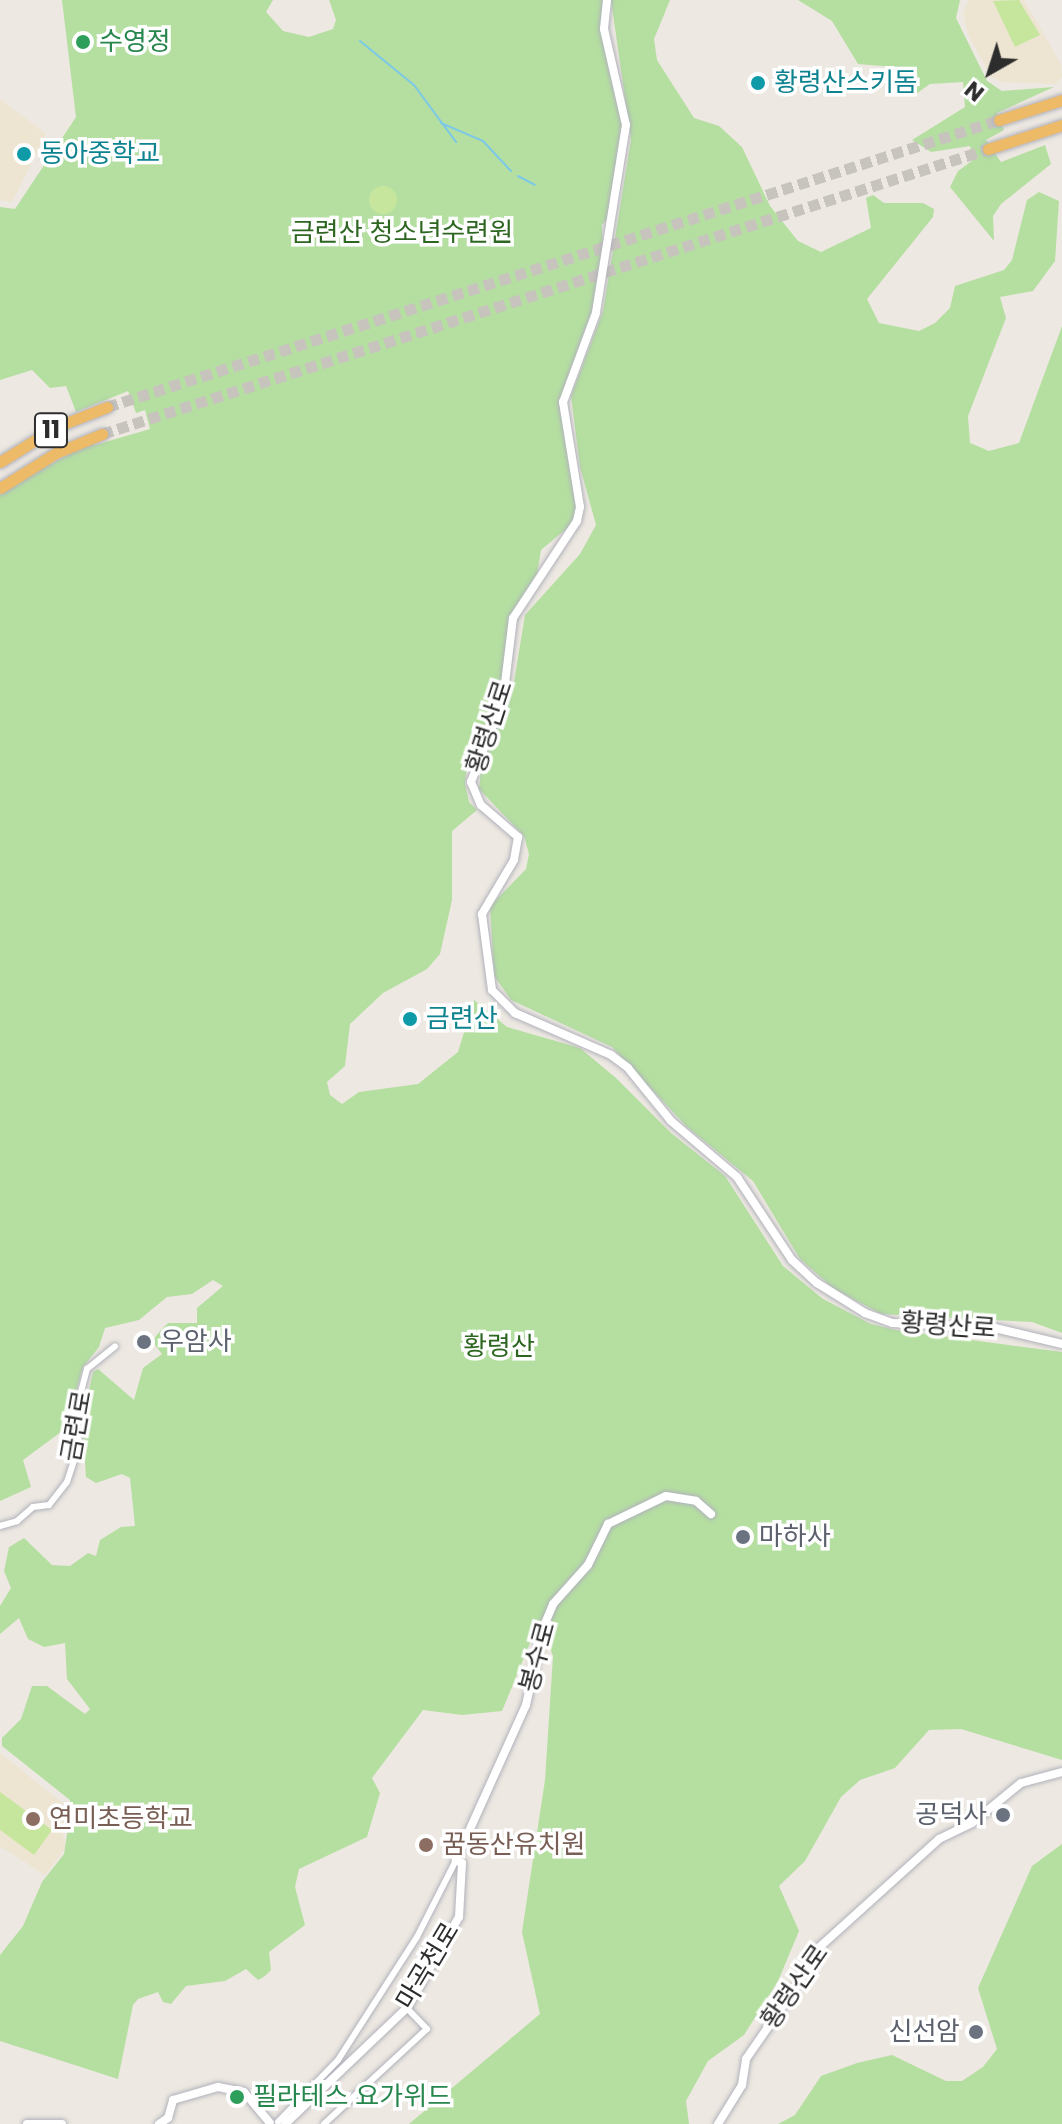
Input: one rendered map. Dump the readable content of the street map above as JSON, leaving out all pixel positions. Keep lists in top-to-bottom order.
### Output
{
  "streets": {
    "highway": ["11"],
    "street": [
      "황령산로",
      "금련로",
      "봉수로",
      "마곡천로"
    ]
  },
  "crossings": [
    ["봉수로", "마곡천로"]
  ],
  "parks": ["금련산 청소년수련원", "황령산"],
  "places": [
    "수영정",
    "황령산스키돔",
    "동아중학교",
    "금련산",
    "우암사",
    "마하사",
    "공덕사",
    "연미초등학교",
    "꿈동산유치원",
    "신선암",
    "필라테스 요가위드"
  ],
  "north": "bottom left"
}
